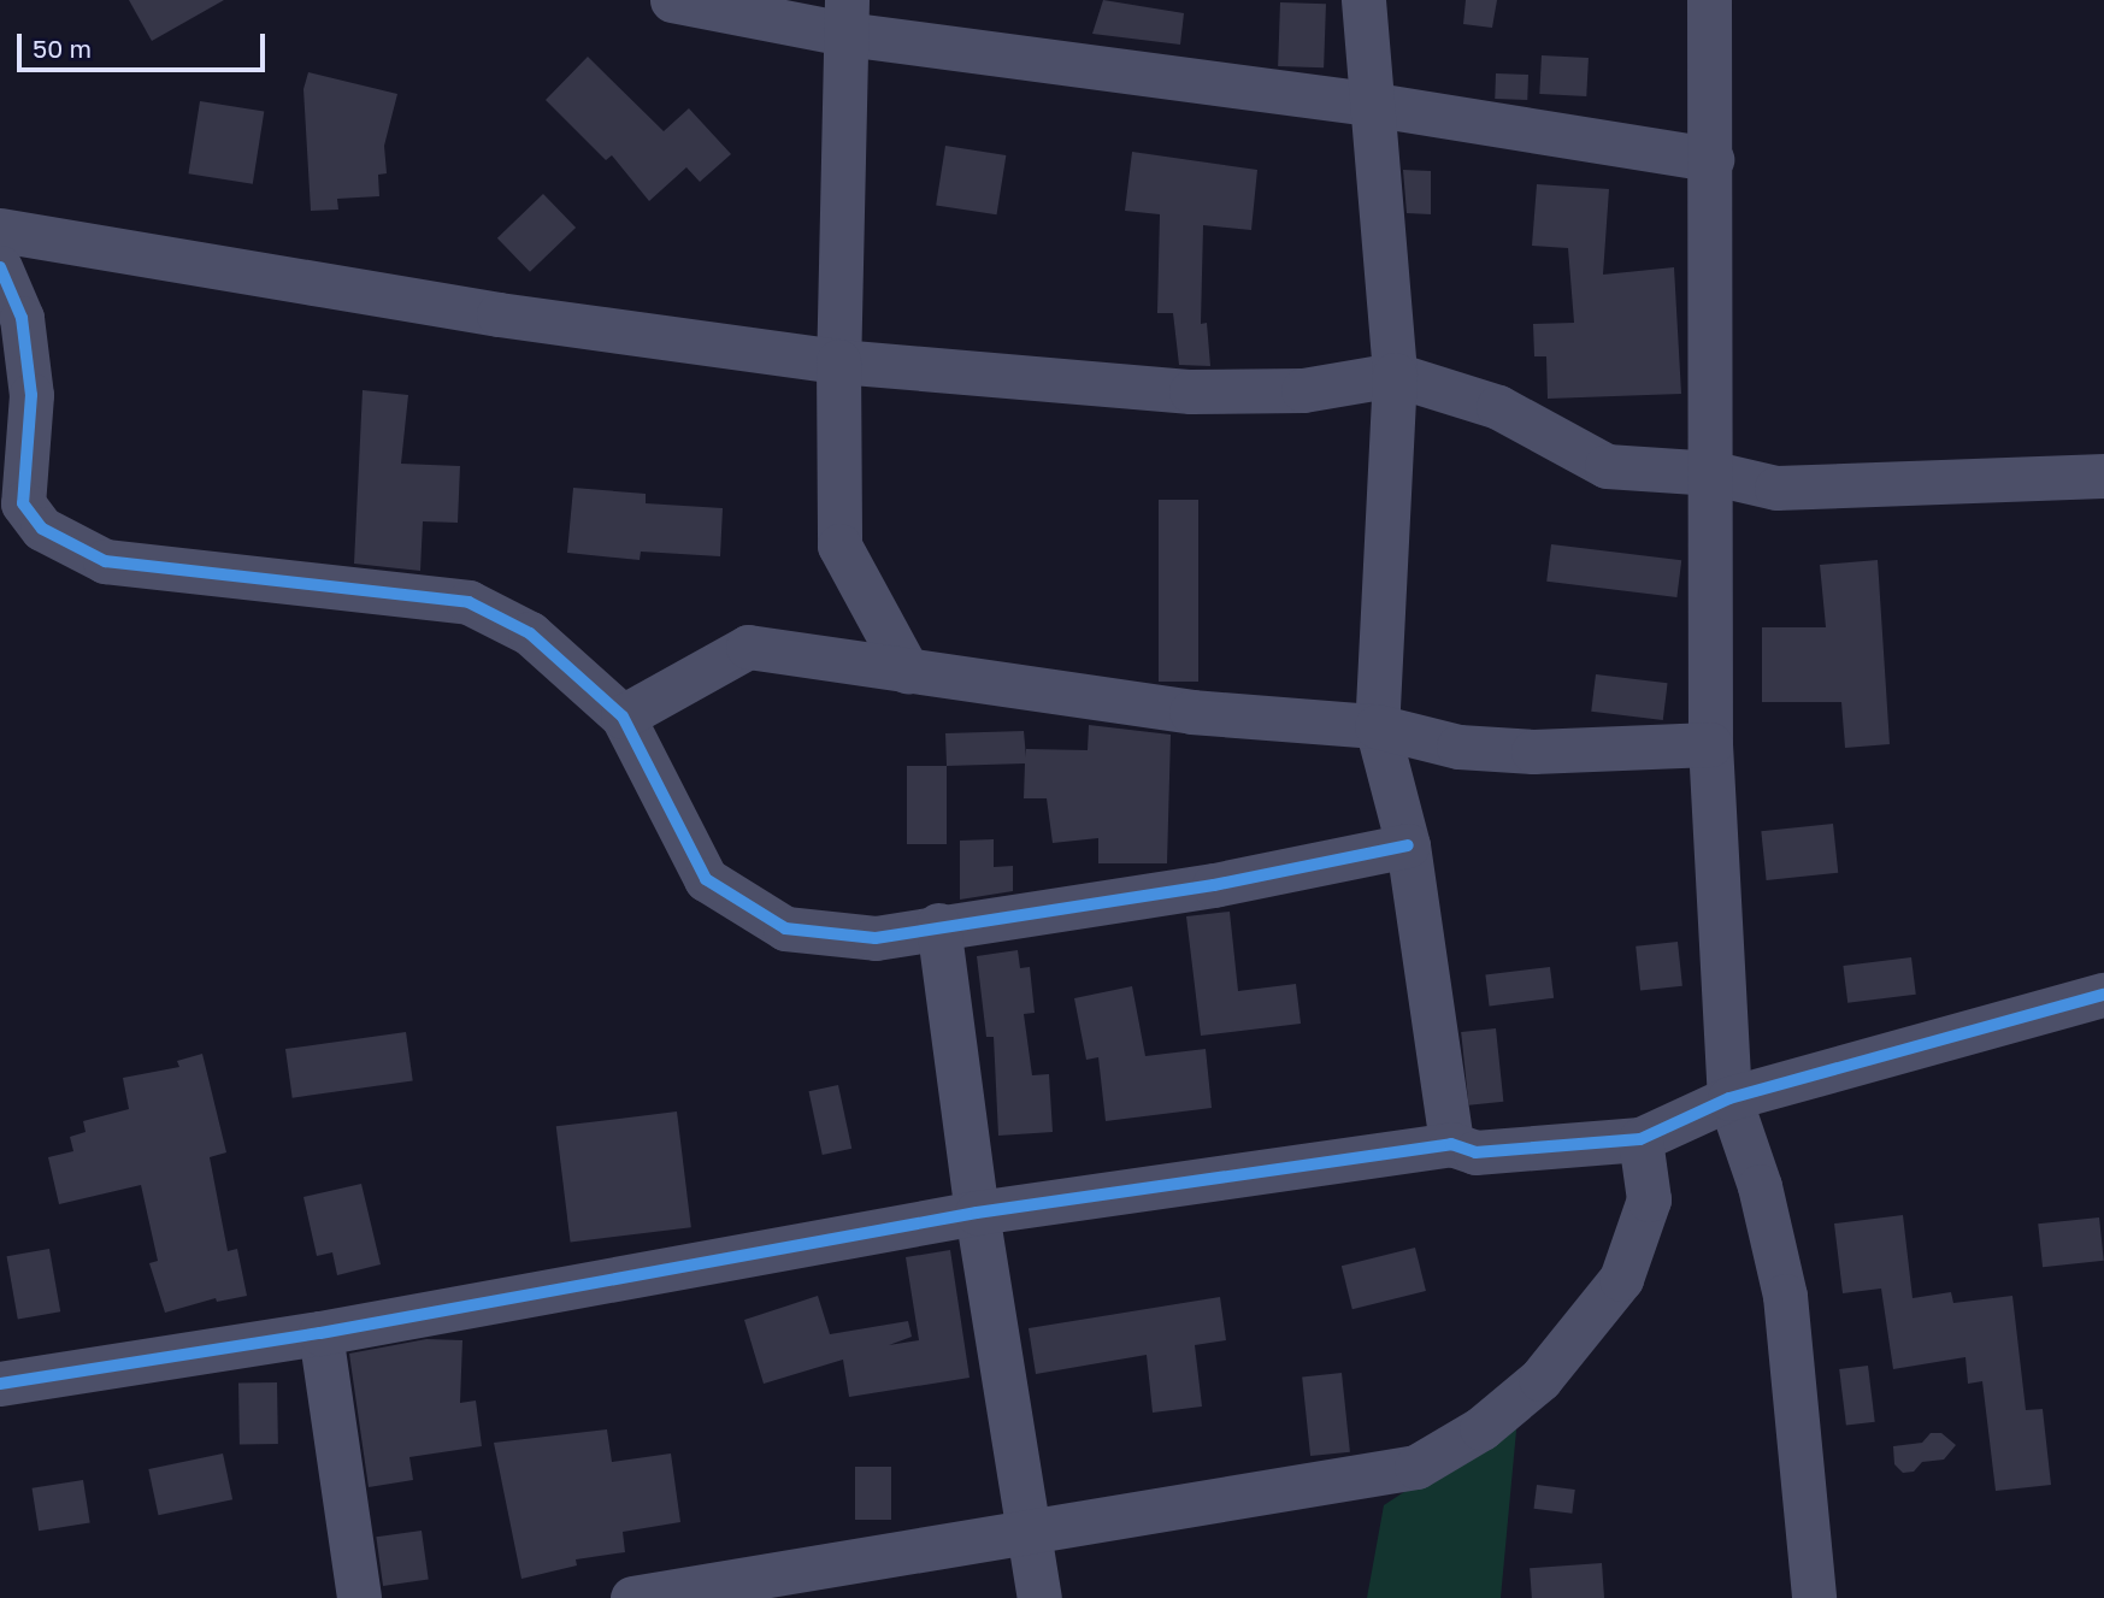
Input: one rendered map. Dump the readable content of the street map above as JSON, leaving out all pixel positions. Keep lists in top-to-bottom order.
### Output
{
  "scale_bar": "50 m"
}
